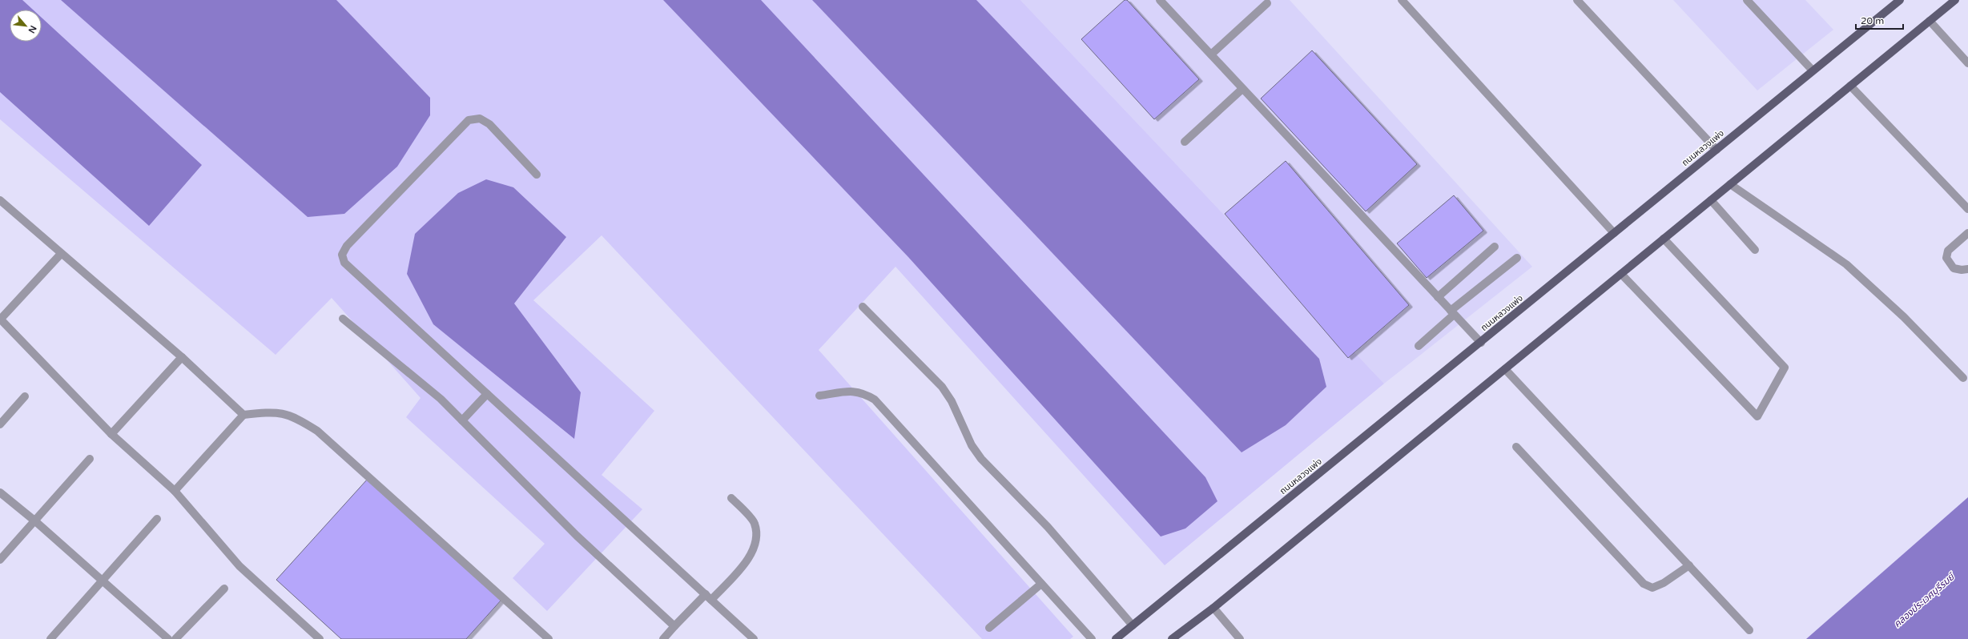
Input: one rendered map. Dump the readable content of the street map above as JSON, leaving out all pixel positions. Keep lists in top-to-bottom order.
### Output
{
  "streets": {
    "main road": ["ถนนหลวงแพ่ง"]
  },
  "water": ["คลองประเวศบุรีรมย์"],
  "scale_bar": "20 m",
  "north": "bottom right"
}
